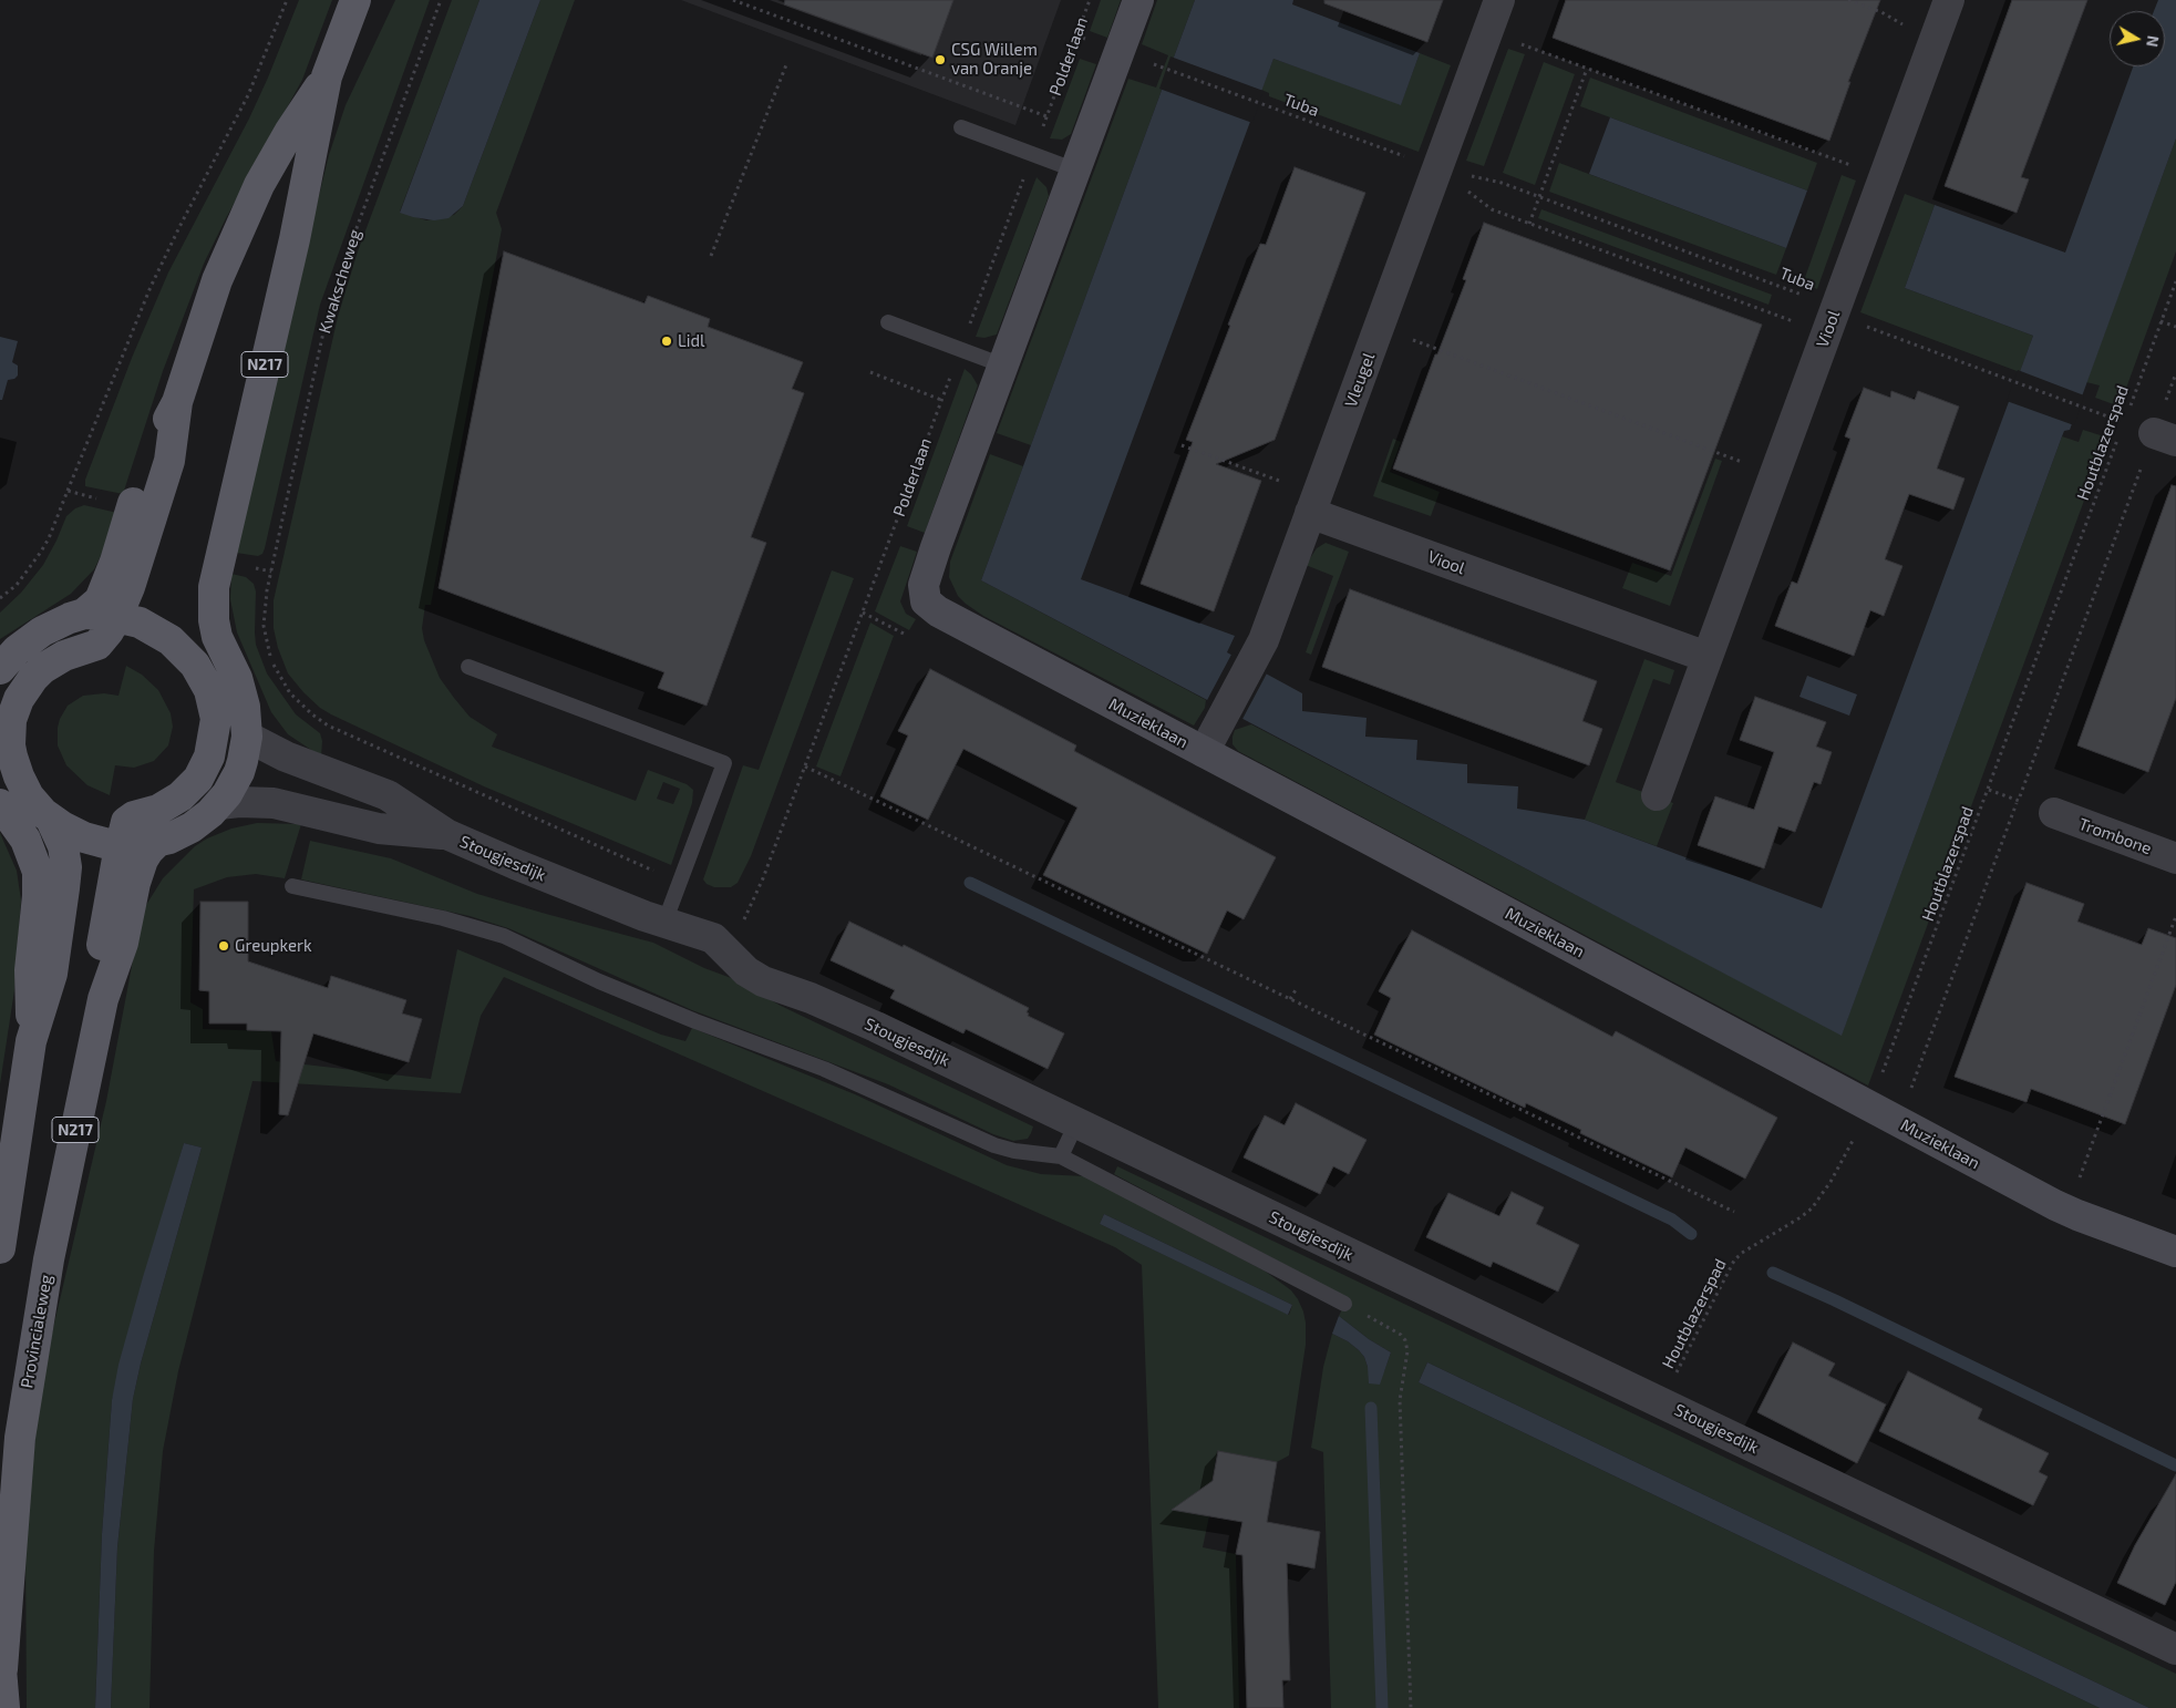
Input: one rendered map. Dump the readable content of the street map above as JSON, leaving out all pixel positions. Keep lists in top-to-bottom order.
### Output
{
  "streets": {
    "main road": ["N217", "Provincialeweg"],
    "street": [
      "Viool",
      "Vleugel",
      "Muzieklaan",
      "Trombone",
      "Stougjesdijk"
    ],
    "path": [
      "Polderlaan",
      "Tuba",
      "Kwakscheweg",
      "Houtblazerspad"
    ]
  },
  "crossings": [
    ["Polderlaan", "Stougjesdijk"],
    ["Tuba", "Viool"],
    ["Tuba", "Vleugel"],
    ["Viool", "Vleugel"],
    ["N217", "Stougjesdijk"],
    ["N217", "Provincialeweg"],
    ["Vleugel", "Muzieklaan"],
    ["Houtblazerspad", "Muzieklaan"],
    ["Houtblazerspad", "Stougjesdijk"]
  ],
  "places": ["CSG Willem van Oranje", "Lidl", "Greupkerk"],
  "north": "right"
}
